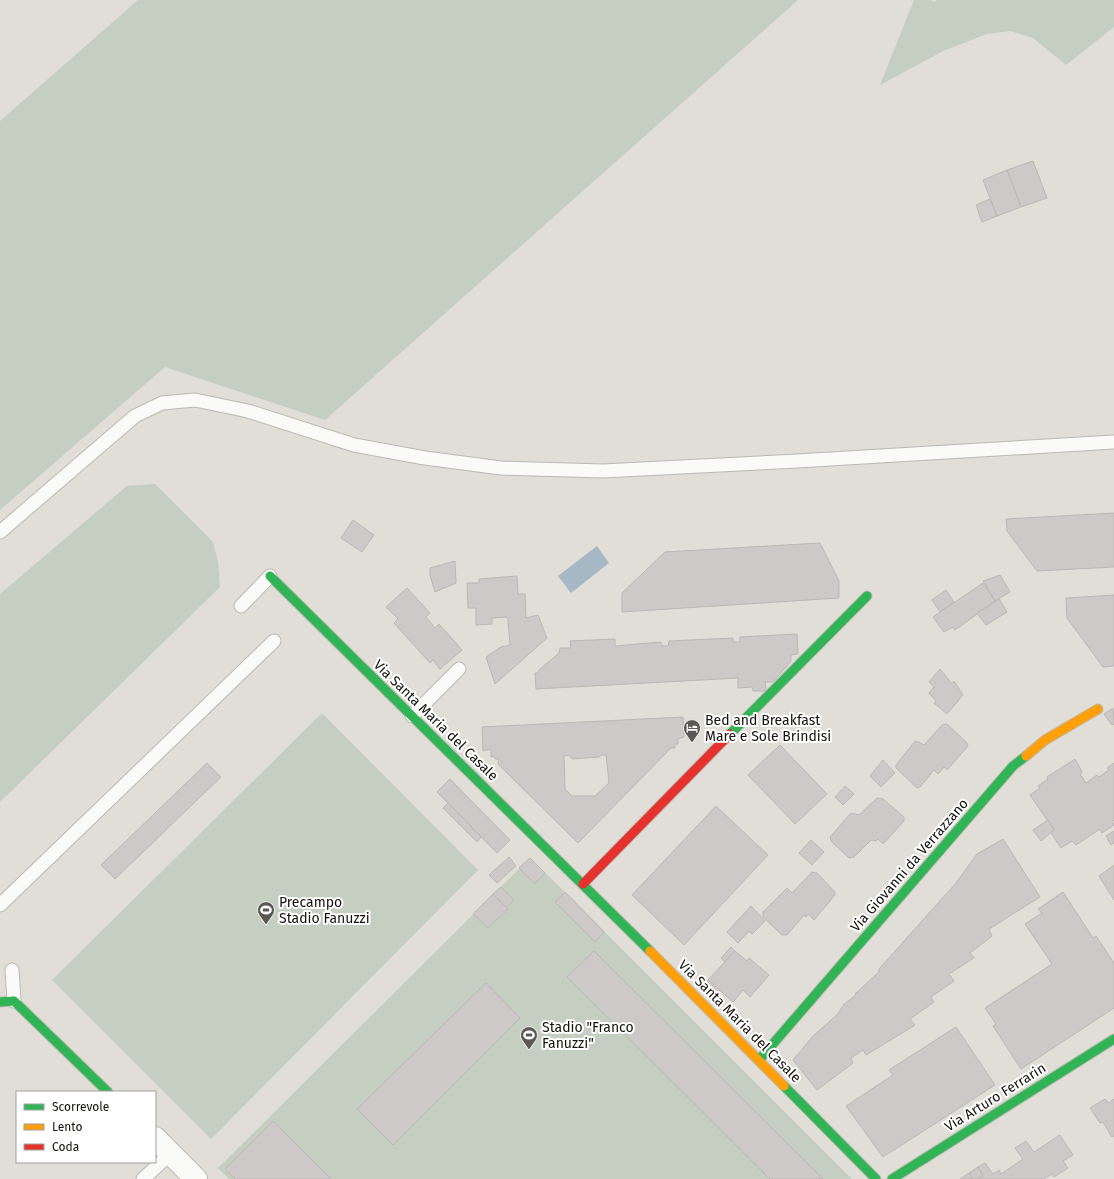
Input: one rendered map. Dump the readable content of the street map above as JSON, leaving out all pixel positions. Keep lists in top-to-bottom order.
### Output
{
  "streets": {
    "street": ["Via Santa Maria del Casale", "Via Giovanni da Verrazzano", "Via Arturo Ferrarin"]
  },
  "crossings": [
    ["Via Santa Maria del Casale", "Via Giovanni da Verrazzano"]
  ],
  "places": {
    "hotel": ["Bed and Breakfast Mare e Sole Brindisi"],
    "sports": ["Precampo Stadio Fanuzzi", "Stadio \"Franco Fanuzzi\""]
  },
  "legend": ["Scorrevole", "Lento", "Coda"]
}
